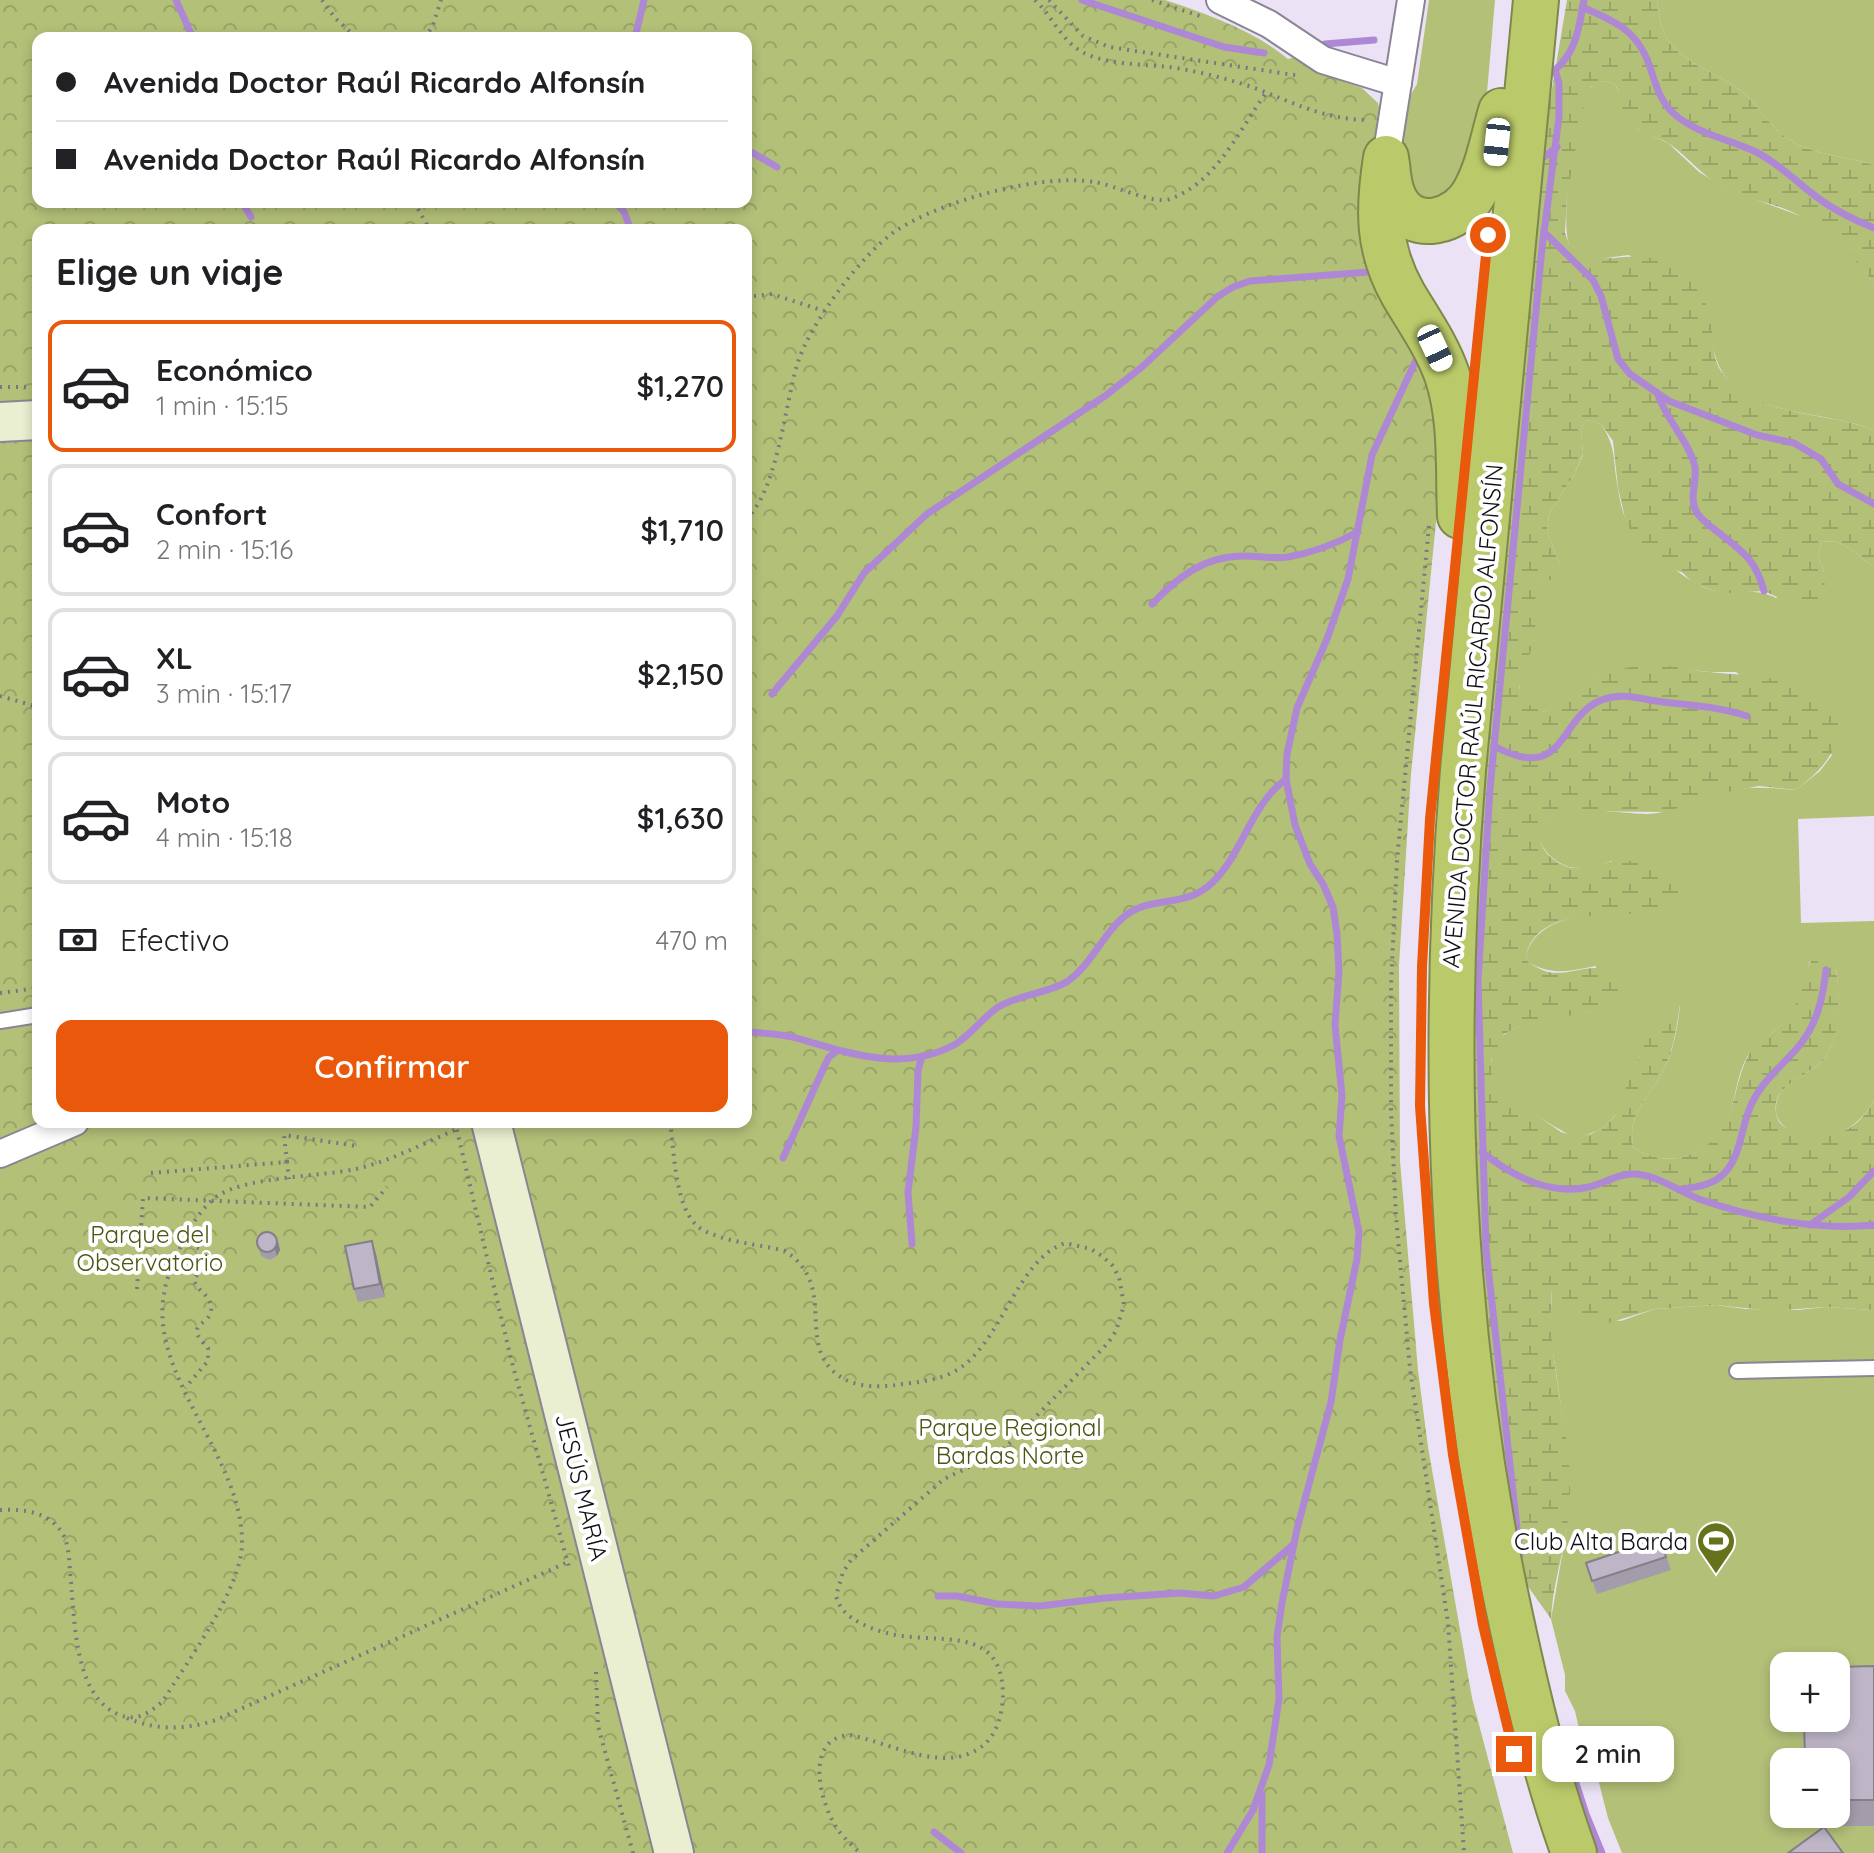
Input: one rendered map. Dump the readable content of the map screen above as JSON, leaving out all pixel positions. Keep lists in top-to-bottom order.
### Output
{
  "streets": {
    "highway": ["AVENIDA DOCTOR RAÚL RICARDO ALFONSÍN"],
    "main road": ["JESÚS MARÍA"]
  },
  "parks": ["Parque del Observatorio", "Parque Regional Bardas Norte"],
  "places": {
    "sports": ["Club Alta Barda"]
  },
  "page": {
    "banner": ["Avenida Doctor Raúl Ricardo Alfonsín", "Avenida Doctor Raúl Ricardo Alfonsín"],
    "heading": "Elige un viaje",
    "list": [
      {
        "name": "Económico",
        "note": "1 min · 15:15",
        "value": "$1,270"
      },
      {
        "name": "Confort",
        "note": "2 min · 15:16",
        "value": "$1,710"
      },
      {
        "name": "XL",
        "note": "3 min · 15:17",
        "value": "$2,150"
      },
      {
        "name": "Moto",
        "note": "4 min · 15:18",
        "value": "$1,630"
      }
    ],
    "pay": ["Efectivo", "470 m"],
    "buttons": "Confirmar",
    "map_buttons": ["+", "−"],
    "bubble": "2 min"
  }
}
